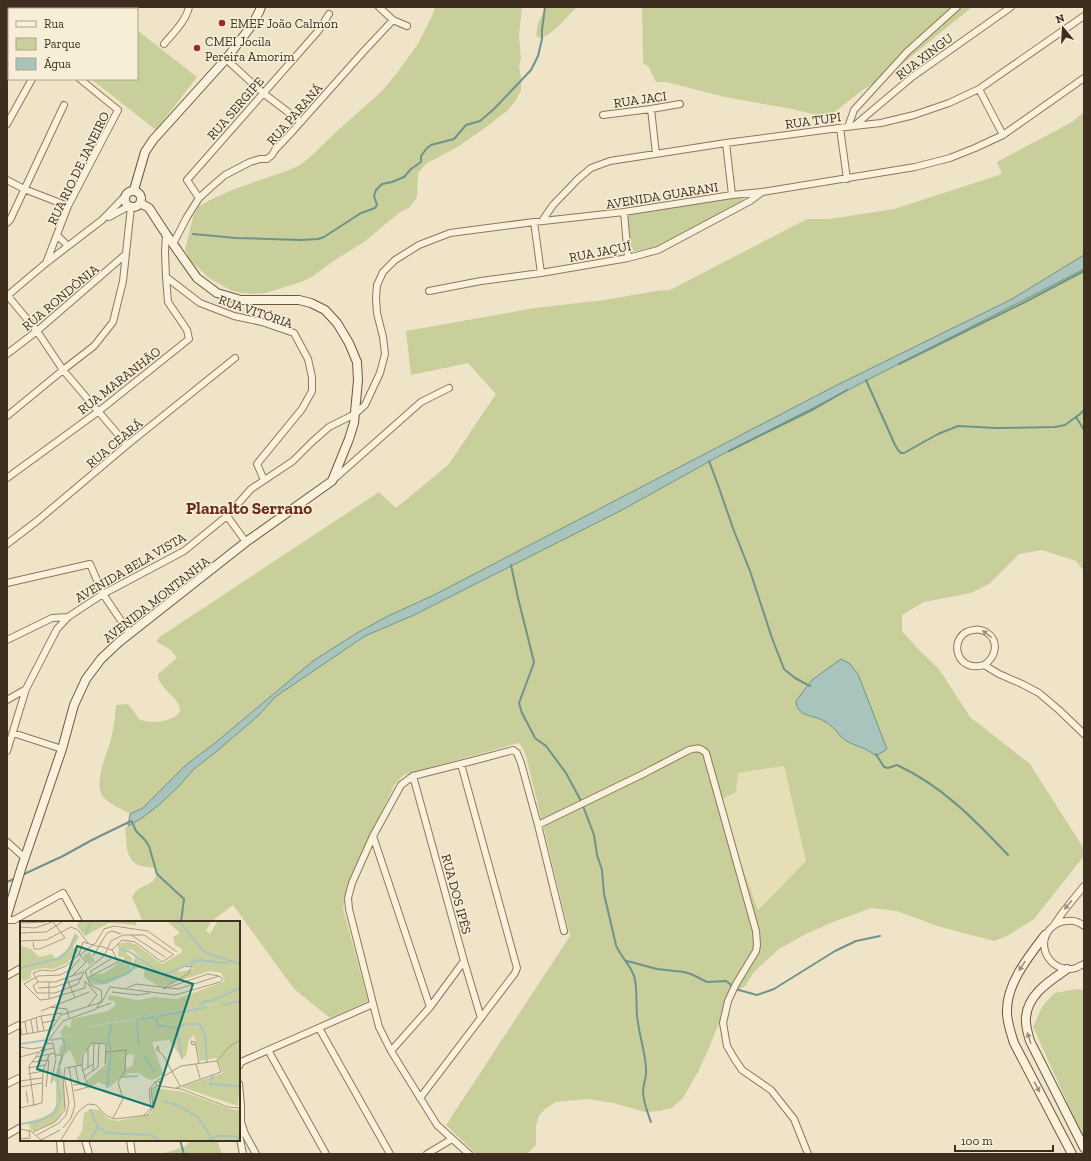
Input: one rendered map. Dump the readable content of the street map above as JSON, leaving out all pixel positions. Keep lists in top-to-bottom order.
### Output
{
  "streets": {
    "street": [
      "RUA XINGU",
      "RUA JACI",
      "RUA SERGIPE",
      "RUA PARANÁ",
      "RUA TUPI",
      "RUA RIO DE JANEIRO",
      "AVENIDA GUARANI",
      "RUA JAÇUÍ",
      "RUA RONDÔNIA",
      "RUA VITÓRIA",
      "RUA MARANHÃO",
      "RUA CEARÁ",
      "AVENIDA BELA VISTA",
      "AVENIDA MONTANHA",
      "RUA DOS IPÊS"
    ]
  },
  "crossings": [
    ["RUA XINGU", "RUA TUPI"],
    ["RUA SERGIPE", "RUA PARANÁ"],
    ["RUA TUPI", "AVENIDA GUARANI"],
    ["AVENIDA GUARANI", "RUA JAÇUÍ"],
    ["AVENIDA GUARANI", "AVENIDA BELA VISTA"],
    ["RUA VITÓRIA", "RUA MARANHÃO"],
    ["RUA VITÓRIA", "AVENIDA BELA VISTA"]
  ],
  "districts": ["Planalto Serrano"],
  "places": ["EMEF João Calmon", "CMEI Jocila Pereira Amorim"],
  "legend": ["Rua", "Parque", "Água"],
  "scale_bar": "100 m",
  "north": "top"
}
